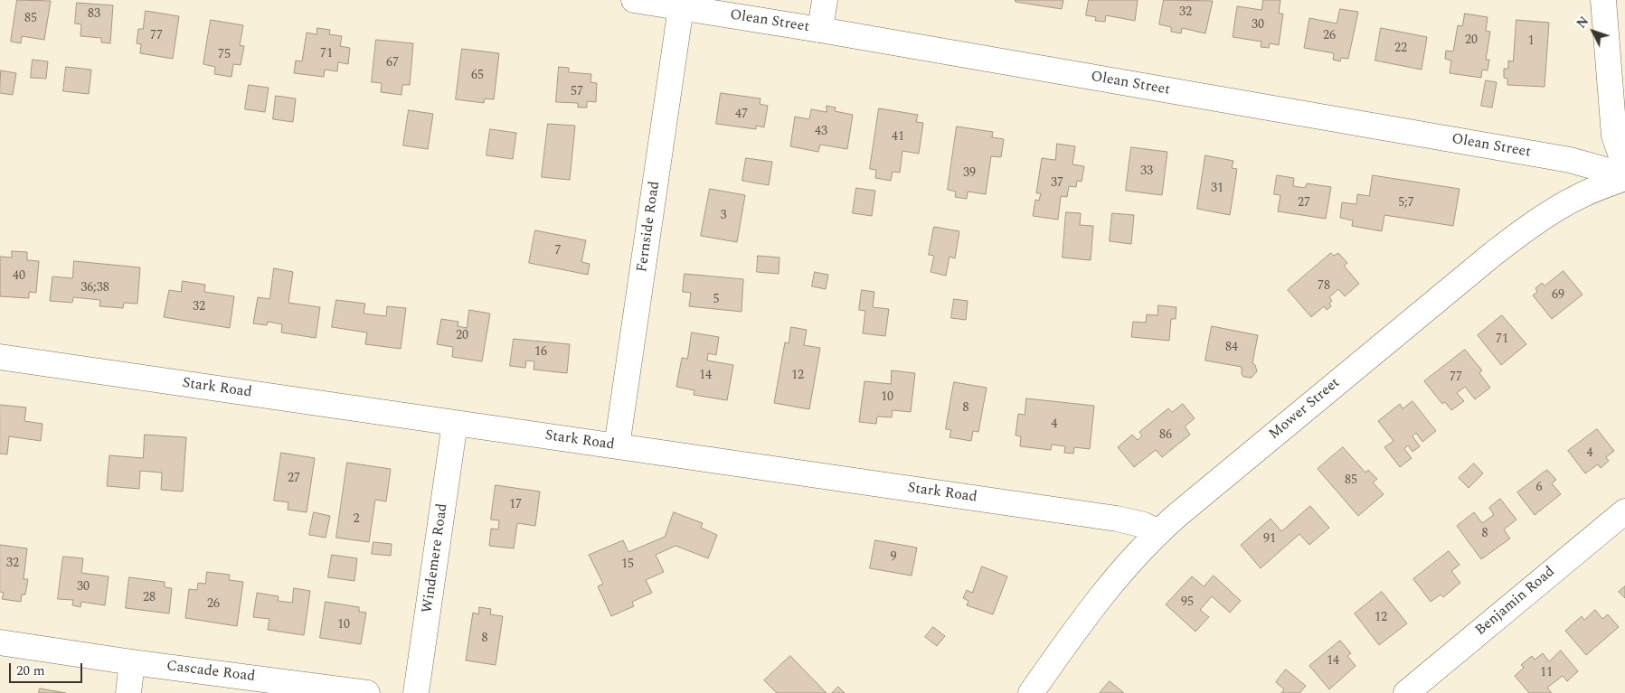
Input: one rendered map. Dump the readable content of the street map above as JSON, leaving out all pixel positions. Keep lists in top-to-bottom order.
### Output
{
  "streets": {
    "street": [
      "Olean Street",
      "Fernside Road",
      "Stark Road",
      "Mower Street",
      "Windemere Road",
      "Benjamin Road",
      "Cascade Road"
    ]
  },
  "crossings": [
    ["Olean Street", "Fernside Road"],
    ["Olean Street", "Mower Street"],
    ["Fernside Road", "Stark Road"],
    ["Stark Road", "Mower Street"],
    ["Stark Road", "Windemere Road"]
  ],
  "house_numbers": [
    "32",
    "83",
    "85",
    "30",
    "77",
    "26",
    "20",
    "1",
    "22",
    "71",
    "75",
    "67",
    "65",
    "57",
    "47",
    "43",
    "41",
    "33",
    "39",
    "37",
    "31",
    "27",
    "5;7",
    "3",
    "7",
    "40",
    "78",
    "36;38",
    "69",
    "5",
    "32",
    "20",
    "71",
    "84",
    "16",
    "14",
    "12",
    "77",
    "10",
    "8",
    "4",
    "86",
    "4",
    "27",
    "85",
    "6",
    "17",
    "2",
    "8",
    "91",
    "9",
    "32",
    "15",
    "30",
    "28",
    "95",
    "26",
    "12",
    "10",
    "8",
    "14",
    "11"
  ],
  "scale_bar": "20 m",
  "north": "top left"
}
